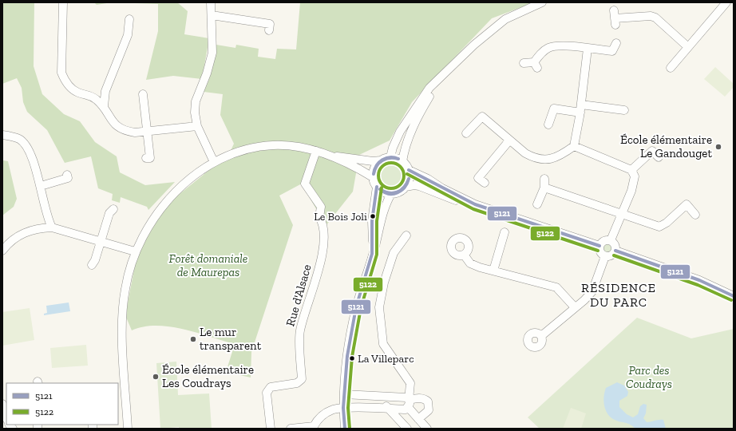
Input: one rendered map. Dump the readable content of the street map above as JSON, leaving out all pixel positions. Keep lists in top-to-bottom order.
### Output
{
  "streets": {
    "street": ["Rue d'Alsace"]
  },
  "districts": ["RÉSIDENCE DU PARC"],
  "parks": ["Forêt domaniale de Maurepas", "Parc des Coudrays"],
  "places": [
    "École élémentaire Le Gandouget",
    "Le Bois Joli",
    "Le mur transparent",
    "La Villeparc",
    "École élémentaire Les Coudrays"
  ],
  "lines": ["transit line 5121", "transit line 5122"],
  "legend": ["5121", "5122"]
}
